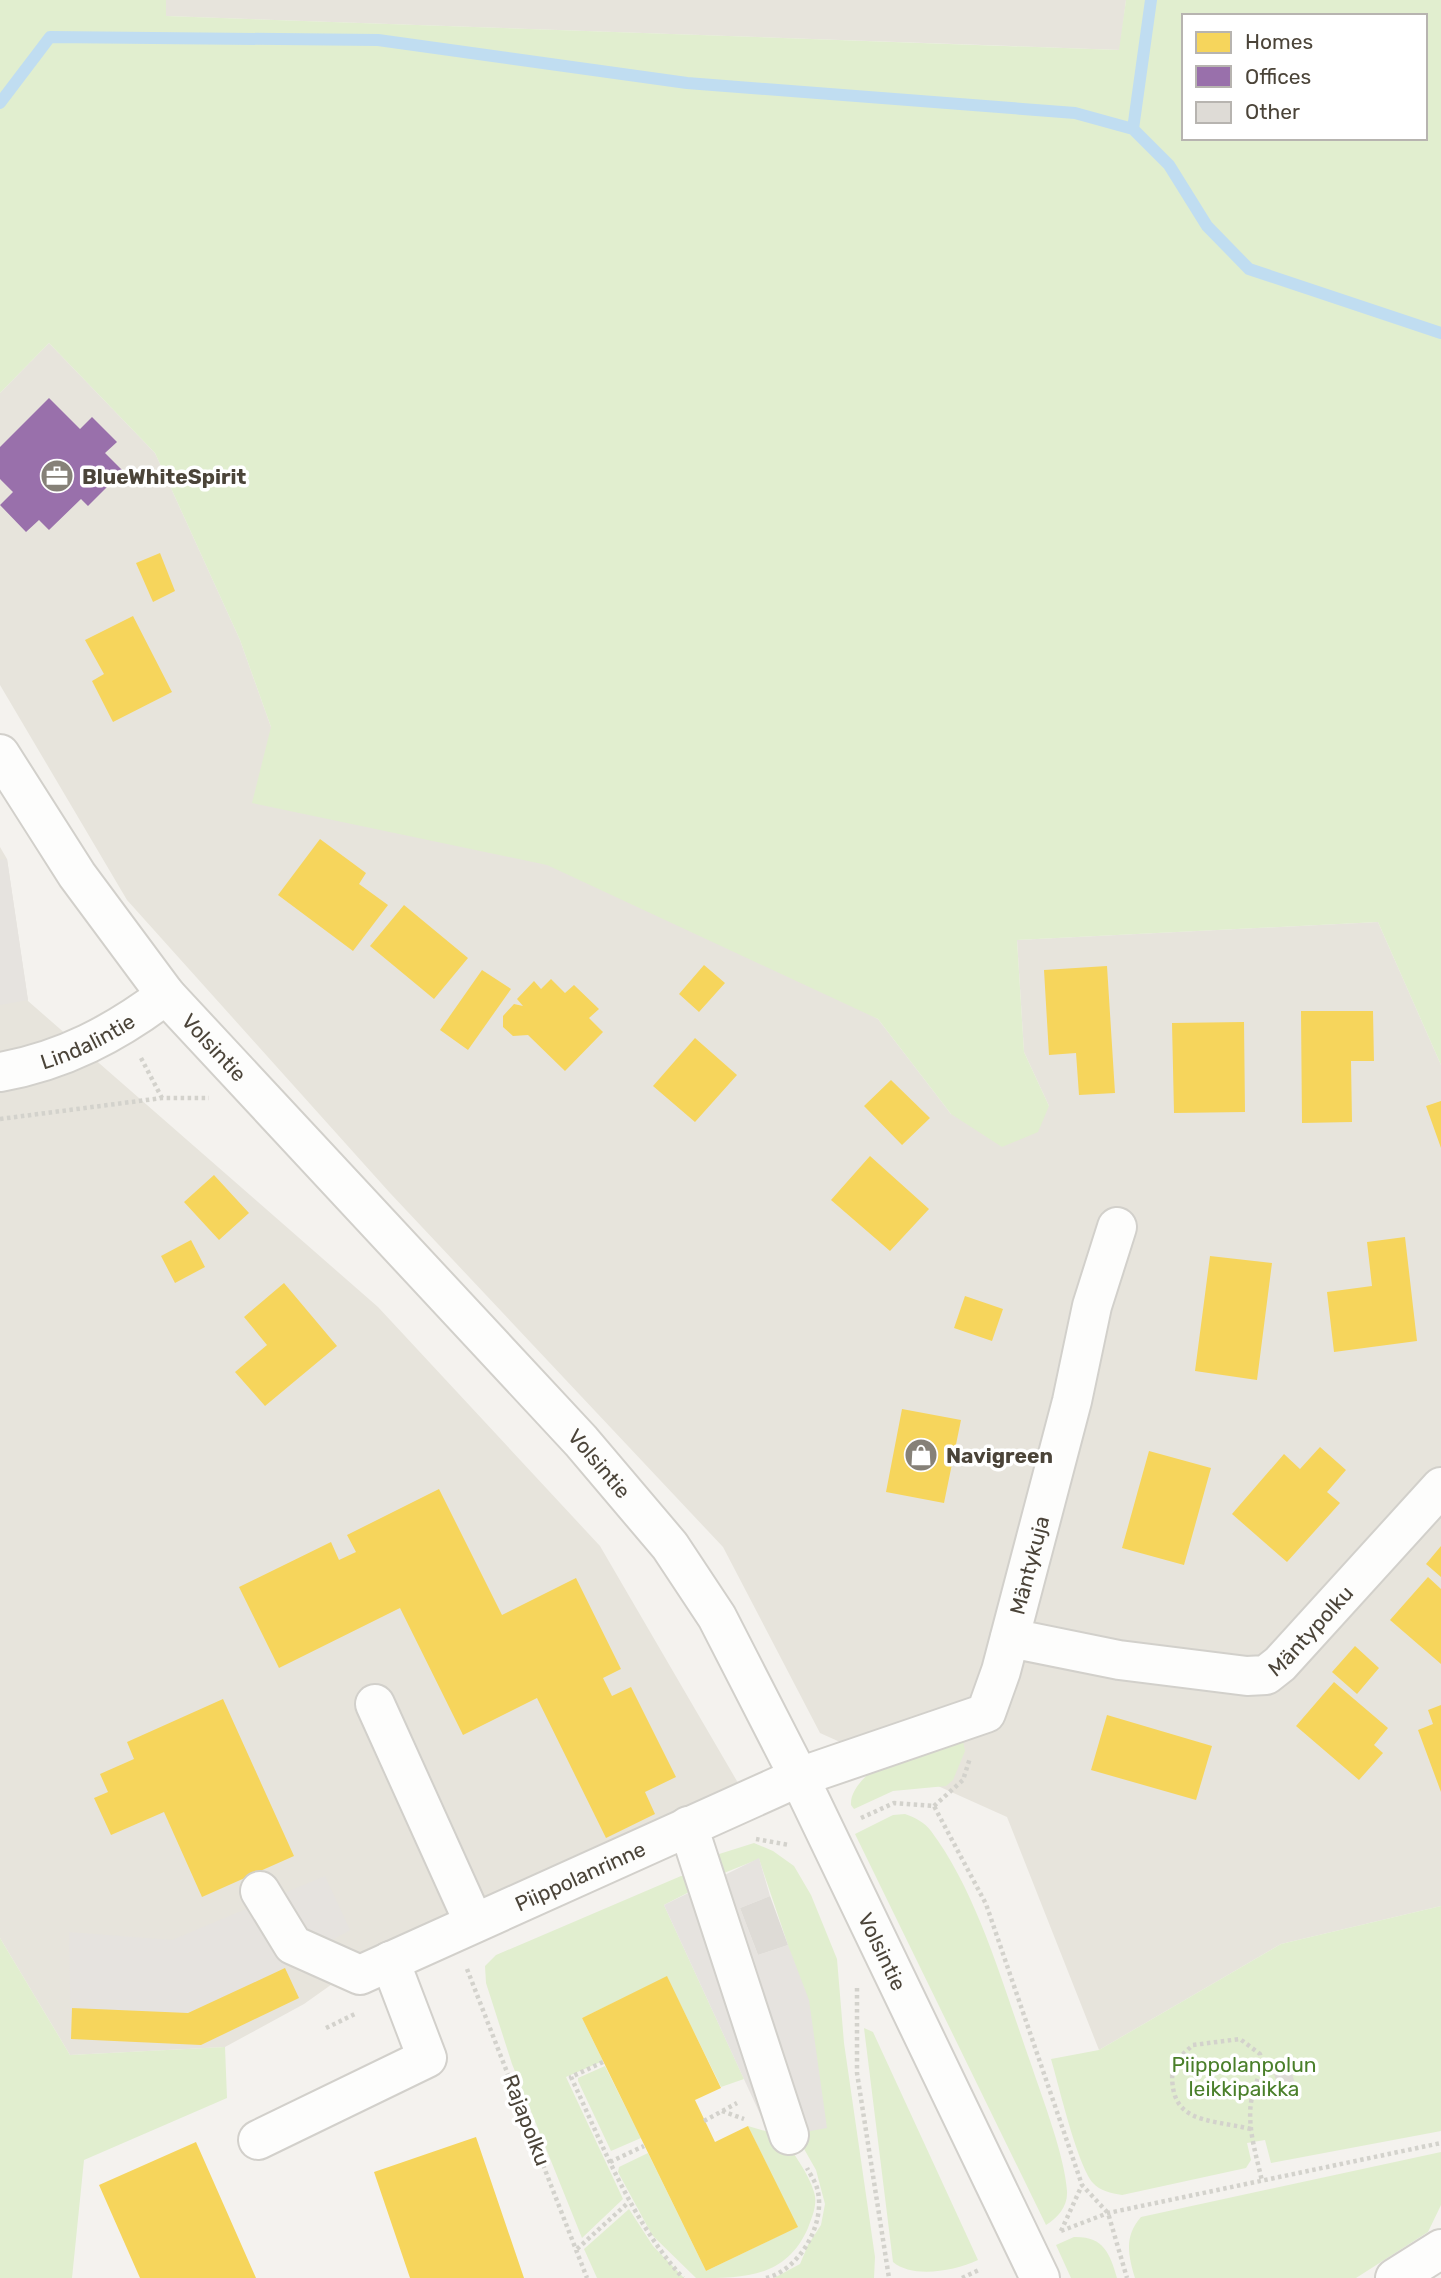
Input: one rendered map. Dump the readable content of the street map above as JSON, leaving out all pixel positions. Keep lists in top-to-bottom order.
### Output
{
  "streets": {
    "street": [
      "Lindalintie",
      "Volsintie",
      "Mäntykuja",
      "Mäntypolku",
      "Piippolanrinne"
    ],
    "path": ["Rajapolku"]
  },
  "crossings": [
    ["Lindalintie", "Volsintie"],
    ["Volsintie", "Mäntykuja"],
    ["Volsintie", "Piippolanrinne"],
    ["Mäntykuja", "Mäntypolku"],
    ["Mäntykuja", "Piippolanrinne"]
  ],
  "parks": ["Piippolanpolun leikkipaikka"],
  "places": {
    "office": ["BlueWhiteSpirit"],
    "shop": ["Navigreen"]
  },
  "legend": ["Homes", "Offices", "Other"]
}
